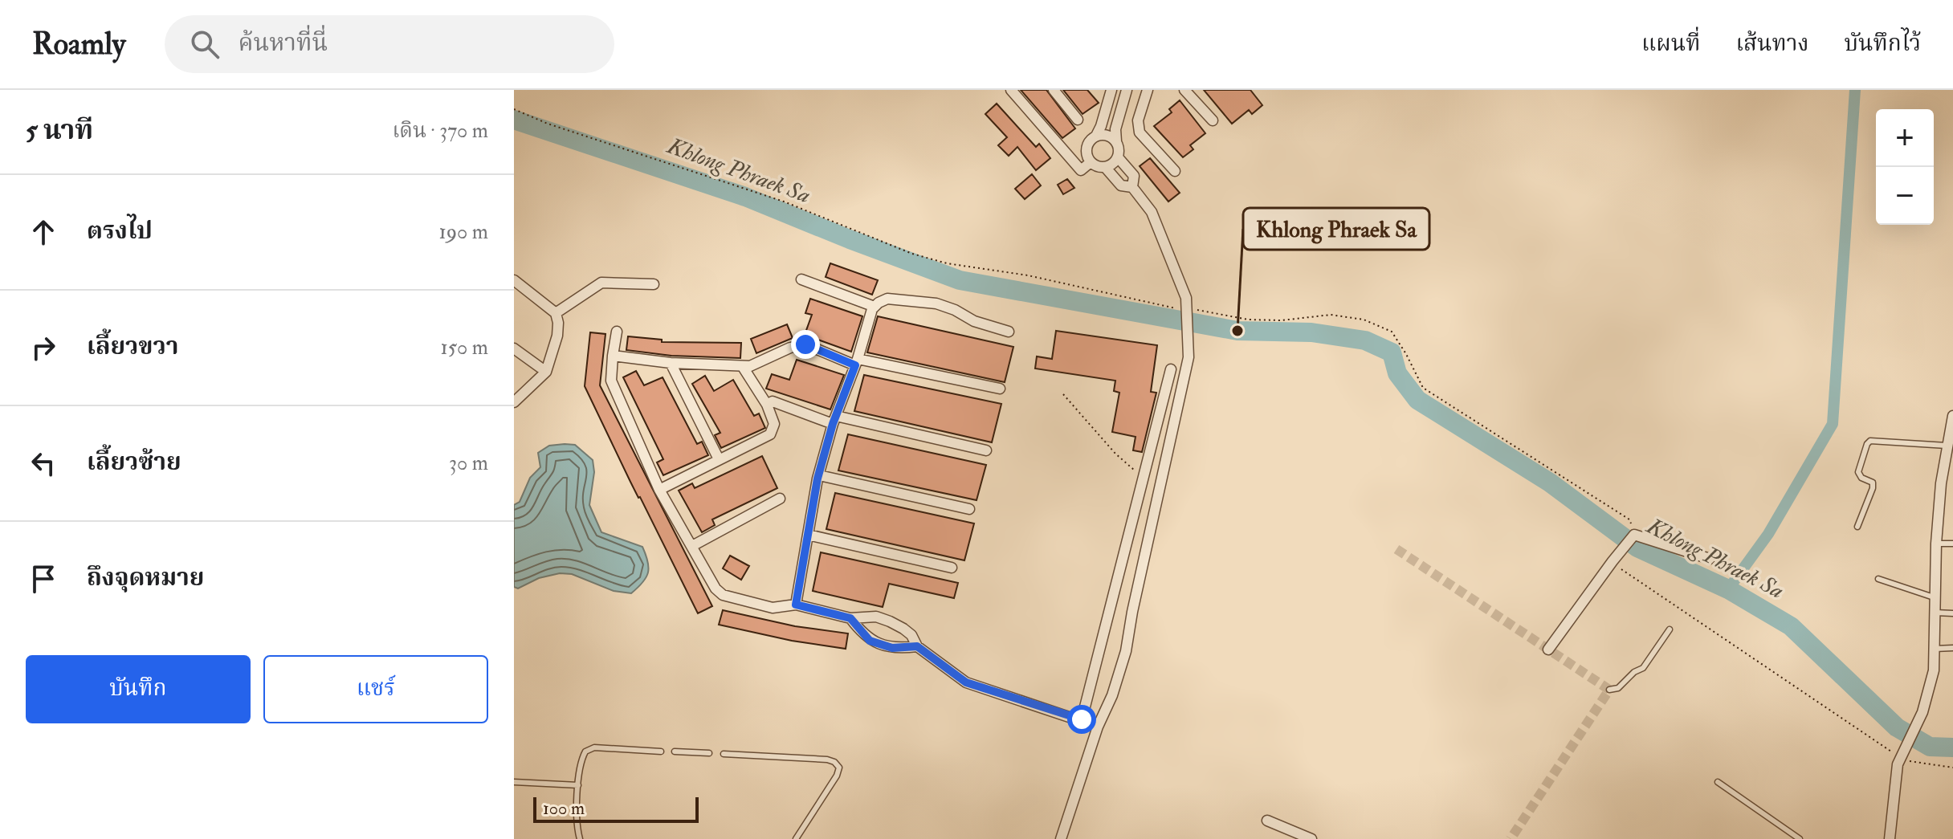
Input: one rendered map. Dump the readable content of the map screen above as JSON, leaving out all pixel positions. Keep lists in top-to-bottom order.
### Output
{
  "water": ["Khlong Phraek Sa"],
  "places": ["Khlong Phraek Sa"],
  "scale_bar": "100 m",
  "page": {
    "header": "Roamly",
    "search": "ค้นหาที่นี่",
    "nav": ["แผนที่", "เส้นทาง", "บันทึกไว้"],
    "heading": ["5 นาที", "เดิน · 370 m"],
    "map_buttons": ["+", "−"],
    "list": [
      ["ตรงไป", "190 m"],
      ["เลี้ยวขวา", "150 m"],
      ["เลี้ยวซ้าย", "30 m"],
      "ถึงจุดหมาย"
    ],
    "buttons": ["บันทึก", "แชร์"],
    "scale": "100 m"
  }
}
